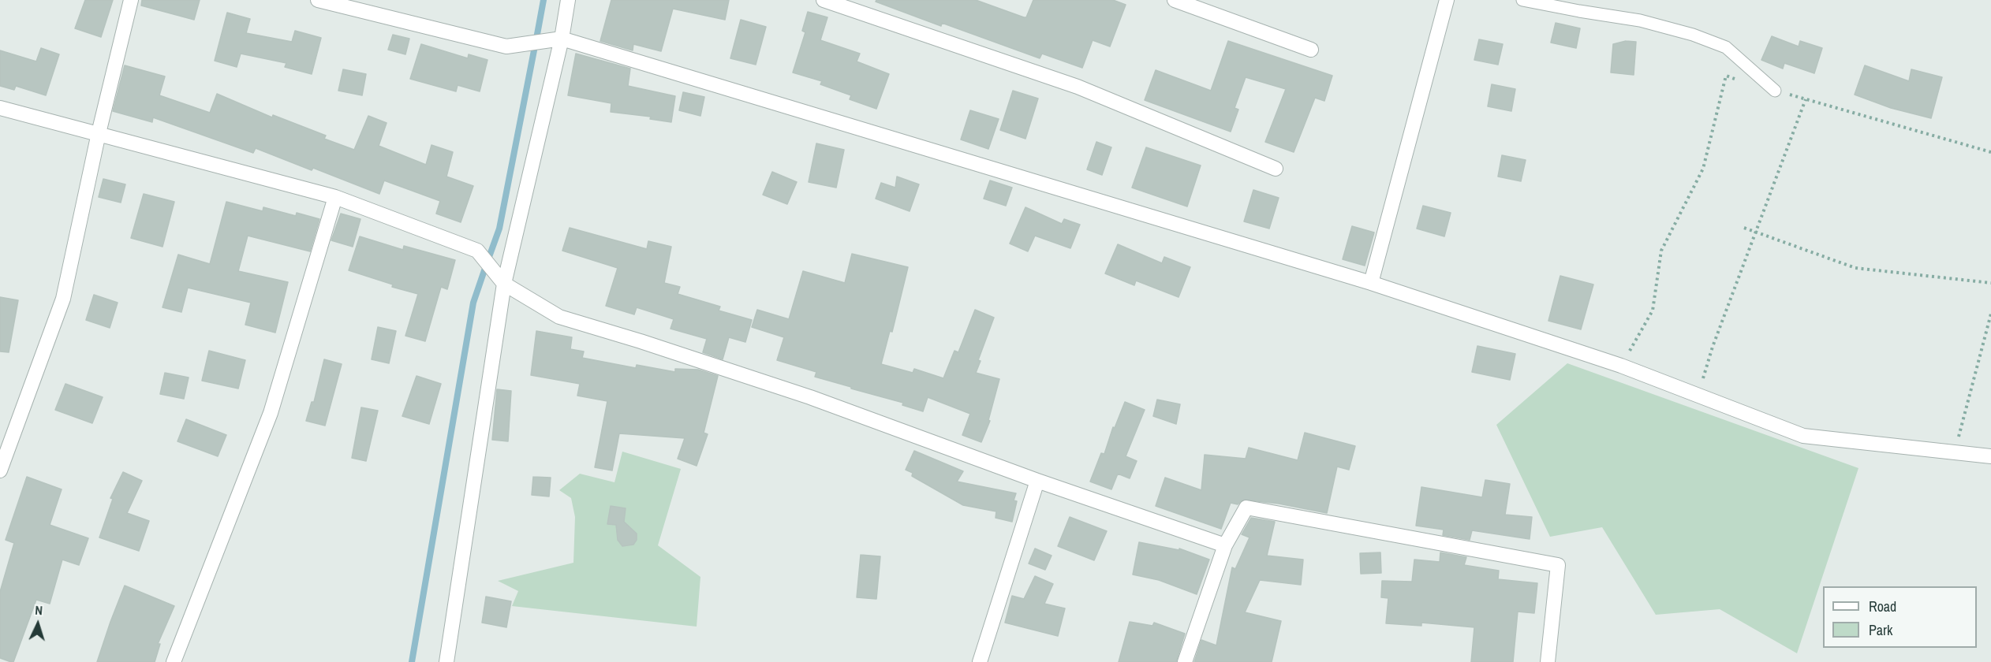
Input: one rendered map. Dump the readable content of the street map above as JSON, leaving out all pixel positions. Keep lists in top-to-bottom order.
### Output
{
  "legend": ["Road", "Park"],
  "north": "top"
}
